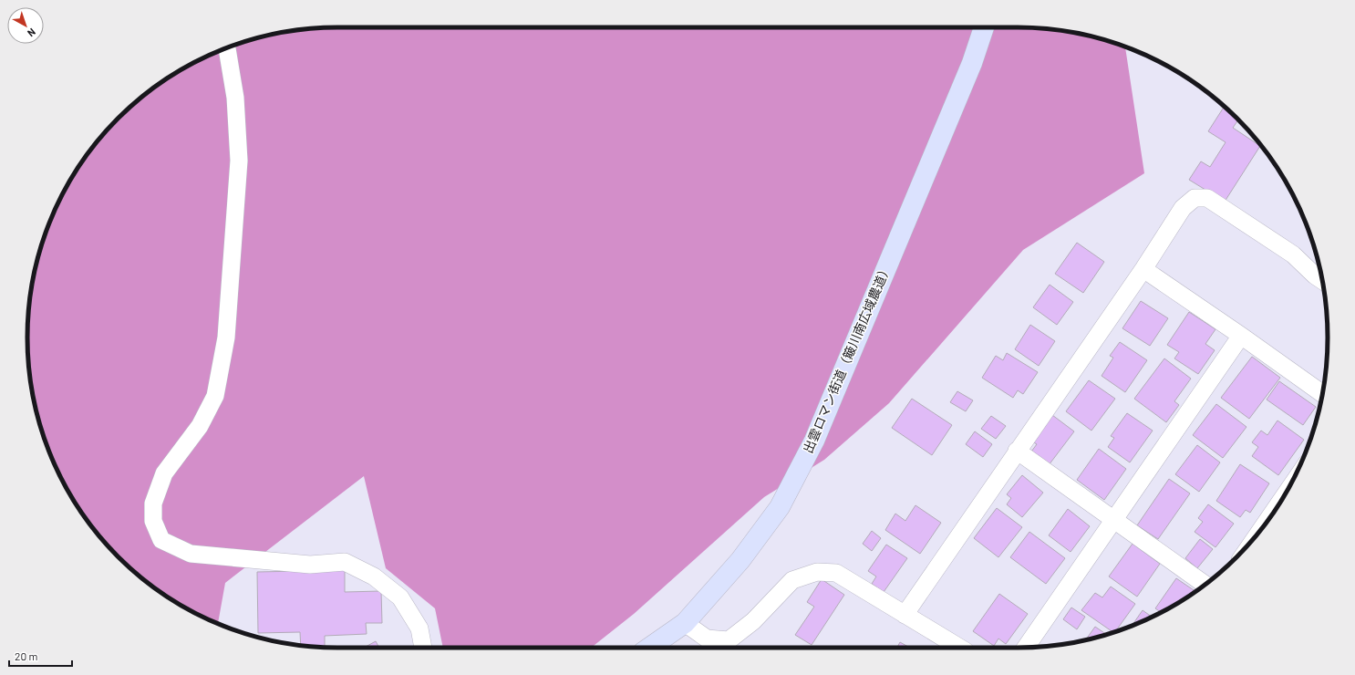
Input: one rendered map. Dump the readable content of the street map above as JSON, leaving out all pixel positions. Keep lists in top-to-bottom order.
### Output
{
  "streets": {
    "street": ["出雲ロマン街道（簸川南広域農道）"]
  },
  "scale_bar": "20 m",
  "north": "bottom right"
}
